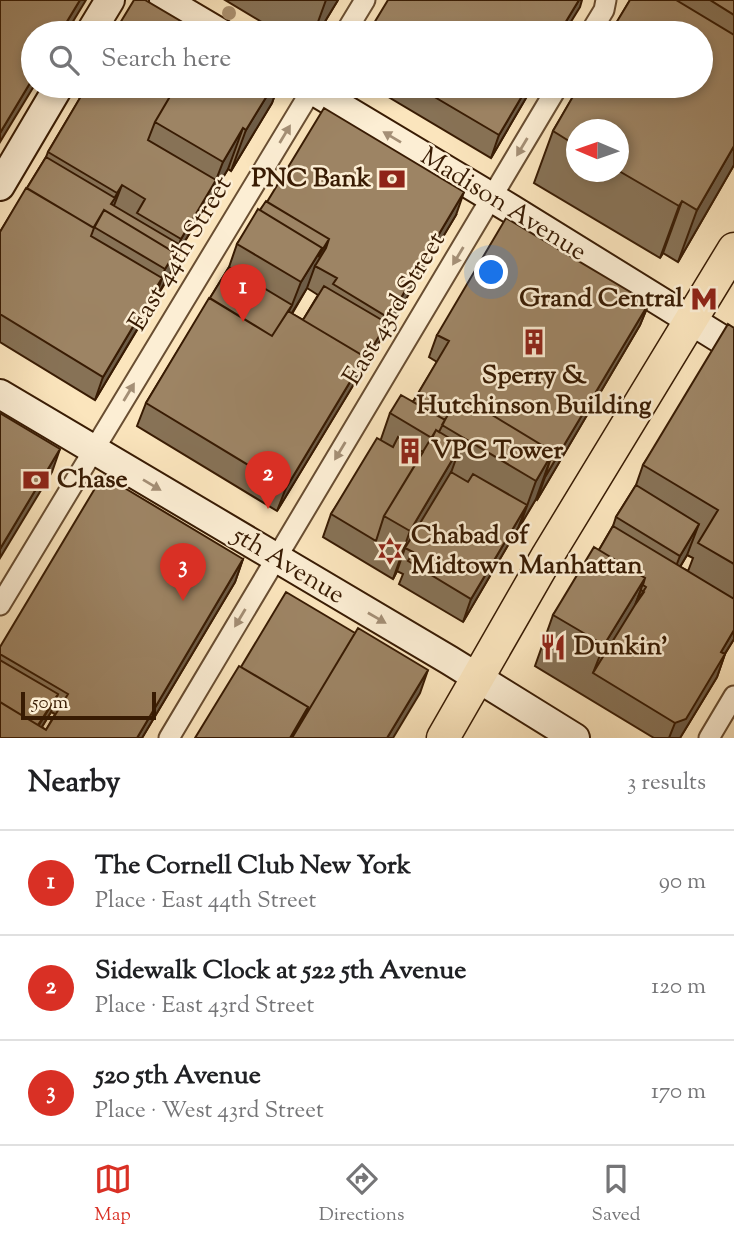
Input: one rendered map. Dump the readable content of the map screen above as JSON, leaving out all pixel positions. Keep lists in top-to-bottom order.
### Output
{
  "streets": {
    "main road": ["Madison Avenue", "5th Avenue"],
    "street": ["East 44th Street", "East 43rd Street"]
  },
  "crossings": [
    ["Madison Avenue", "East 43rd Street"],
    ["East 44th Street", "5th Avenue"],
    ["East 43rd Street", "5th Avenue"]
  ],
  "one_way": [
    "Madison Avenue",
    "East 44th Street",
    "East 43rd Street",
    "5th Avenue"
  ],
  "places": {
    "bank": ["PNC Bank", "Chase"],
    "metro station": ["Grand Central"],
    "building": ["Sperry & Hutchinson Building", "VPC Tower"],
    "synagogue": ["Chabad of Midtown Manhattan"],
    "restaurant": ["Dunkin'"]
  },
  "scale_bar": "50 m",
  "north": "left",
  "page": {
    "search": "Search here",
    "pins": ["1", "2", "3"],
    "scale": "50 m",
    "heading": ["Nearby", "3 results"],
    "list": [
      {
        "mark": "1",
        "name": "The Cornell Club New York",
        "note": "Place · East 44th Street",
        "value": "90 m"
      },
      {
        "mark": "2",
        "name": "Sidewalk Clock at 522 5th Avenue",
        "note": "Place · East 43rd Street",
        "value": "120 m"
      },
      {
        "mark": "3",
        "name": "520 5th Avenue",
        "note": "Place · West 43rd Street",
        "value": "170 m"
      }
    ],
    "nav": ["Map", "Directions", "Saved"]
  }
}
